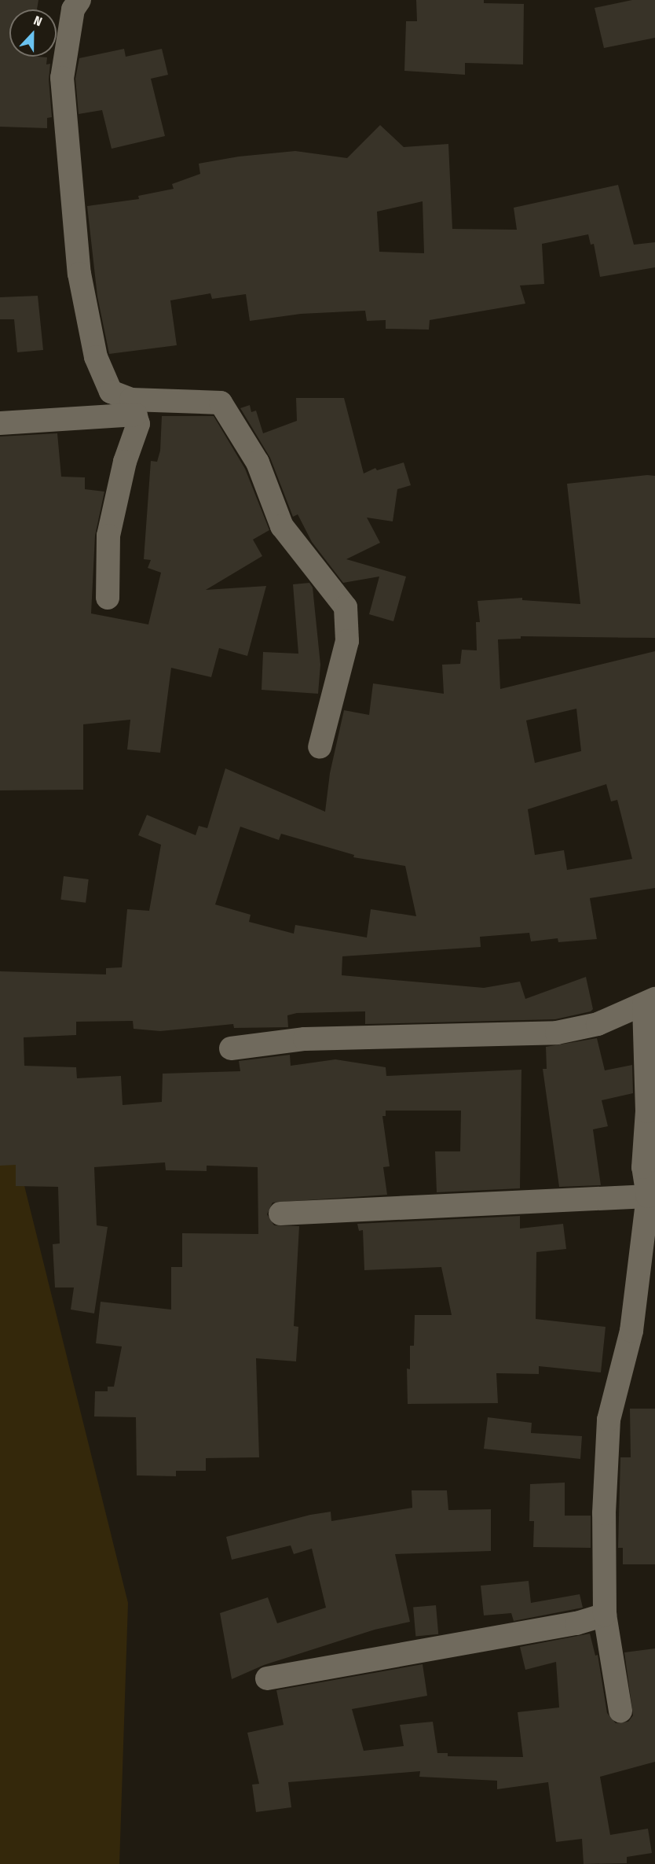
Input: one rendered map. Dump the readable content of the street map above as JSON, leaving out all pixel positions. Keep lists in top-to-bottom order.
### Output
{
  "north": "top"
}
